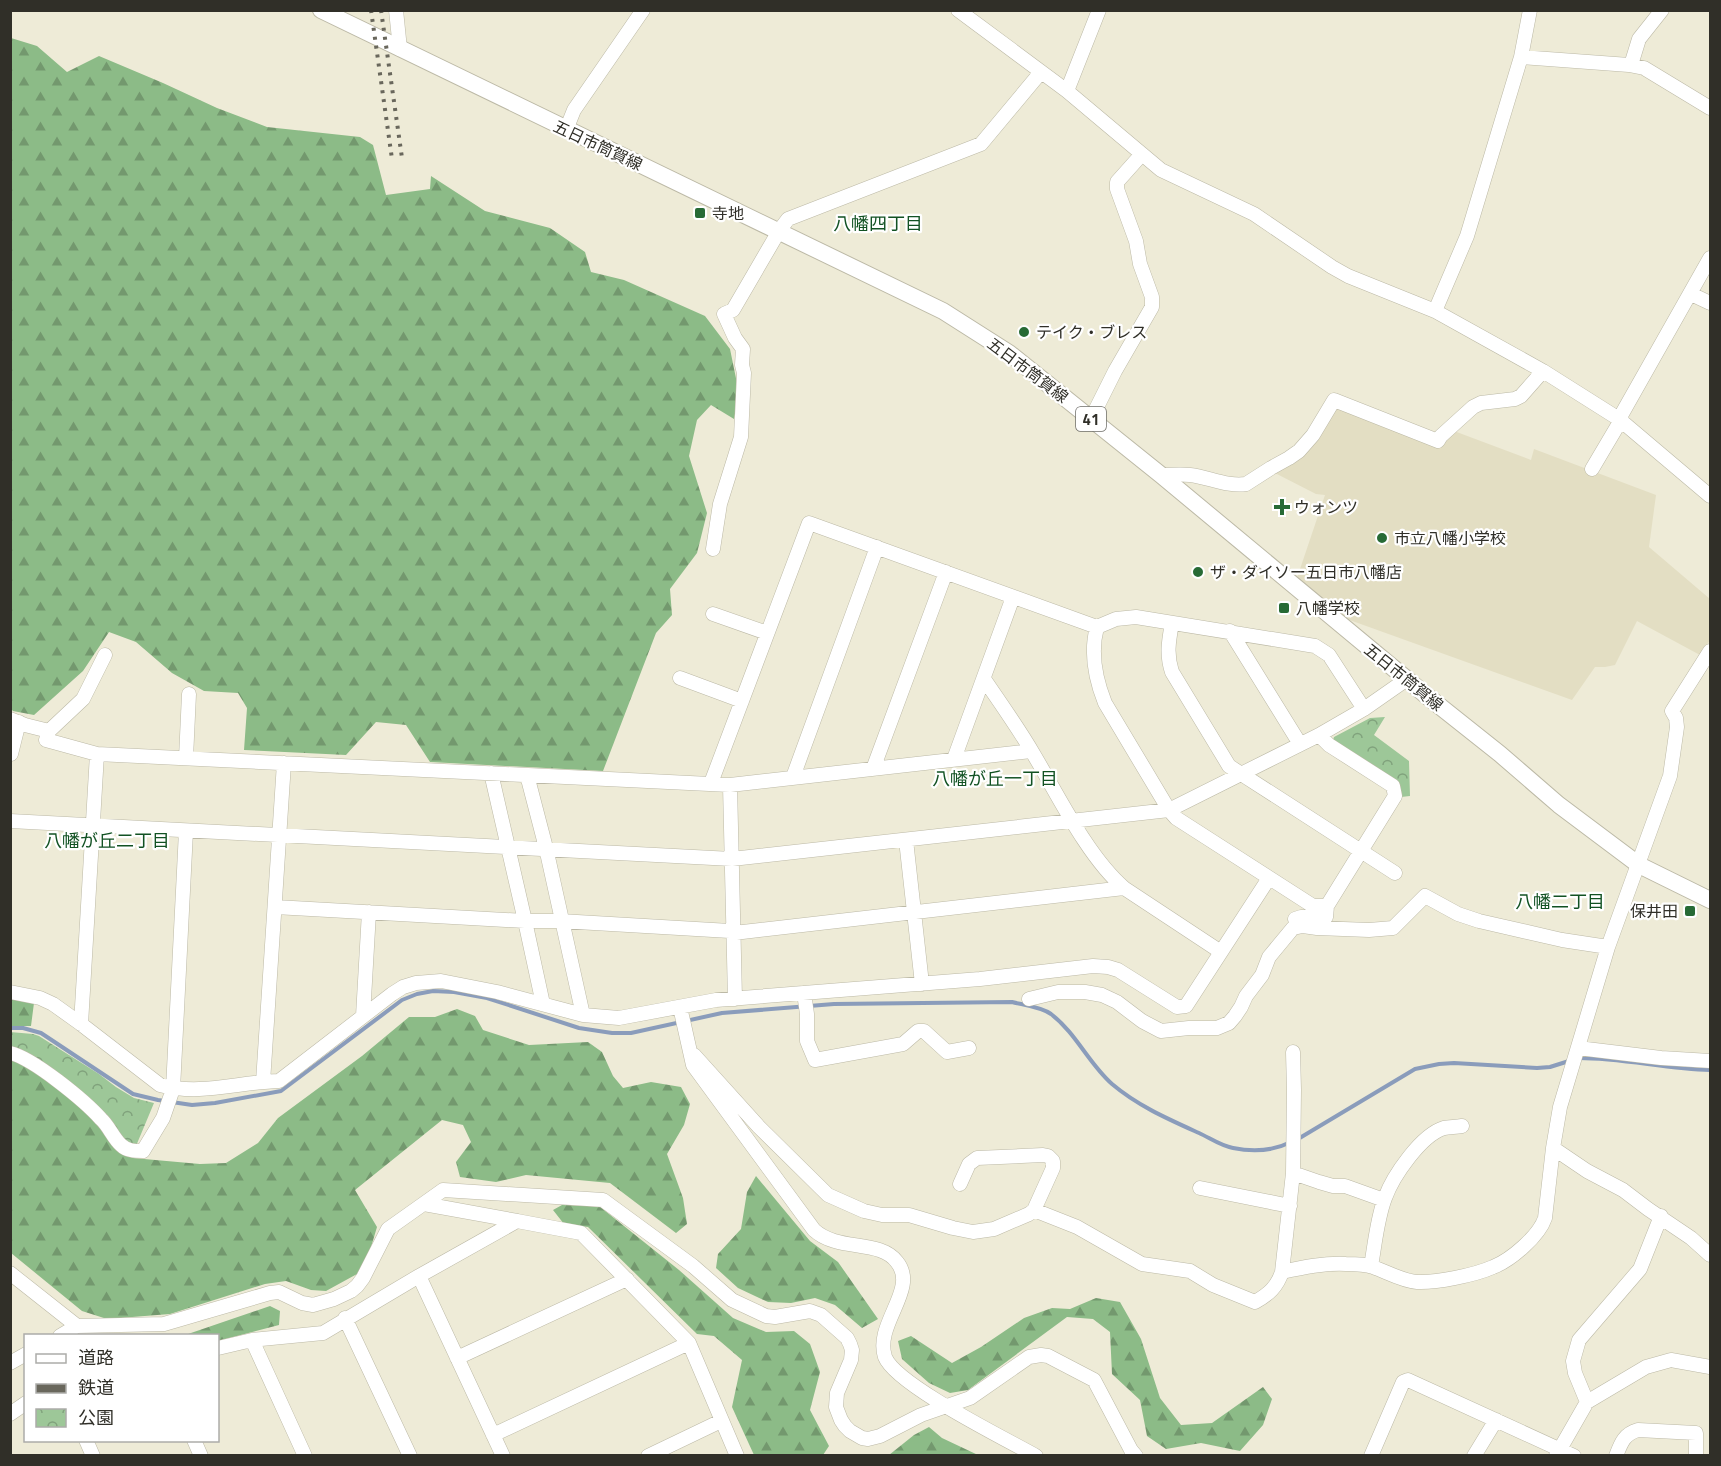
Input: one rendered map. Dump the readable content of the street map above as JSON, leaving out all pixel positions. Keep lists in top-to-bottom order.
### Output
{
  "streets": {
    "main road": ["五日市筒賀線", "41"]
  },
  "districts": [
    "八幡四丁目",
    "八幡が丘一丁目",
    "八幡が丘二丁目",
    "八幡二丁目"
  ],
  "places": {
    "transit": ["寺地", "八幡学校", "保井田"],
    "other": ["テイク・ブレス", "市立八幡小学校", "ザ・ダイソー五日市八幡店"],
    "health": ["ウォンツ"]
  },
  "legend": ["道路", "鉄道", "公園"]
}
